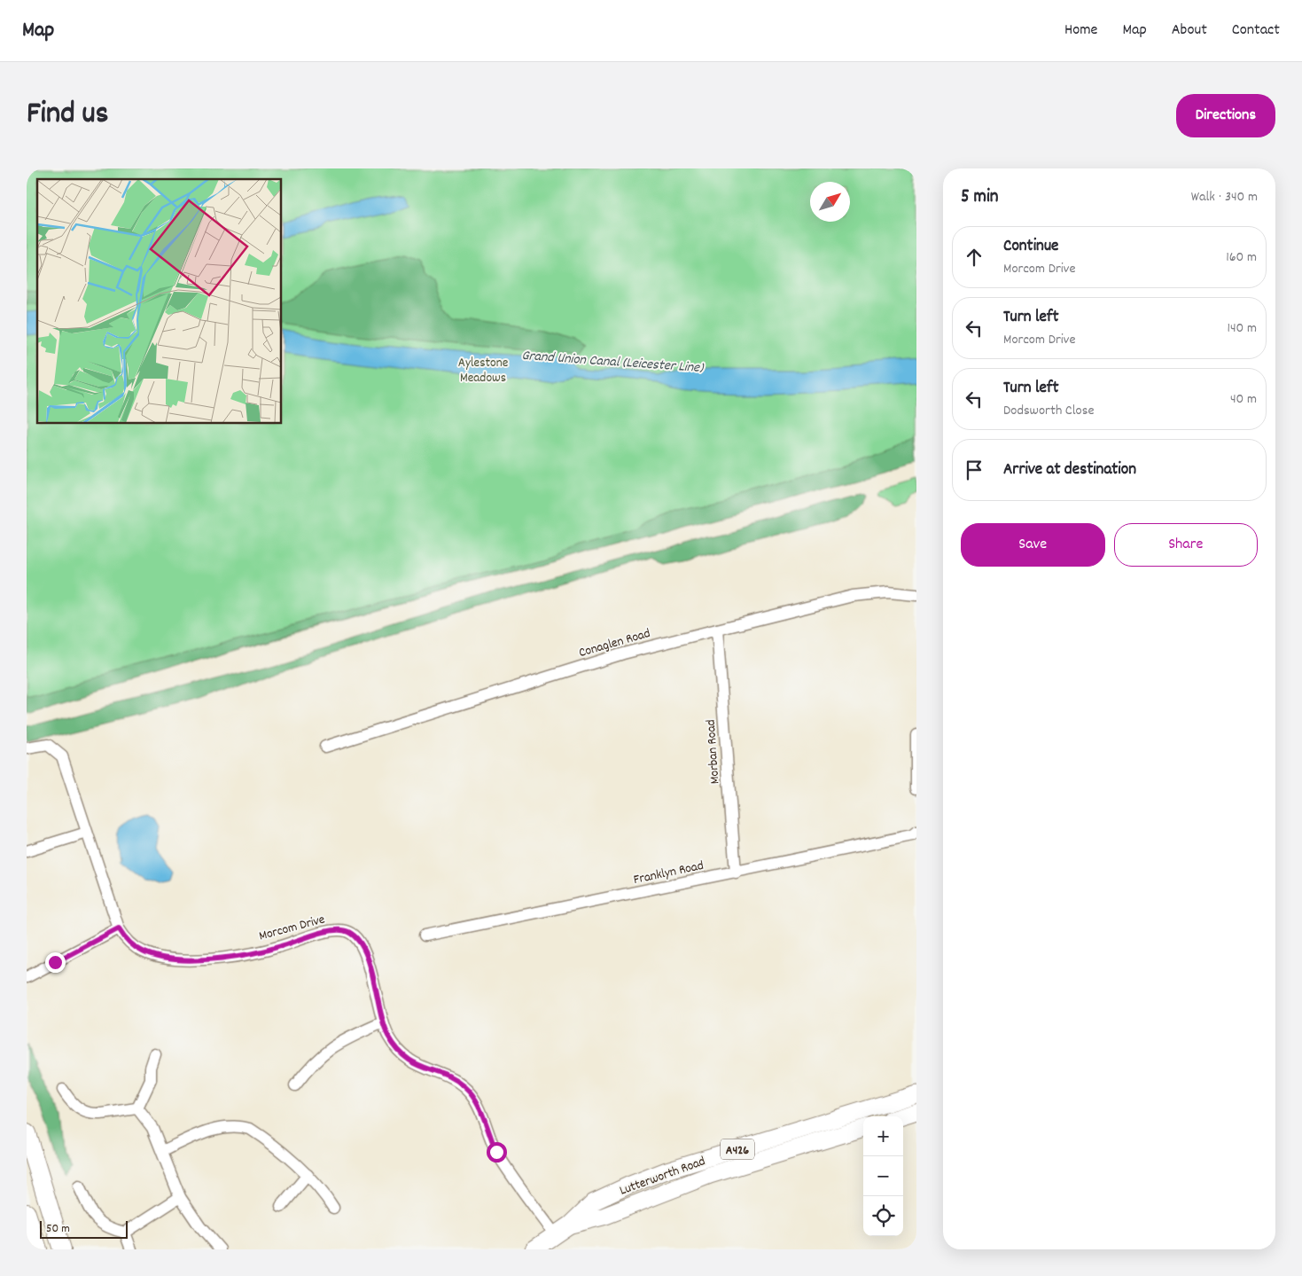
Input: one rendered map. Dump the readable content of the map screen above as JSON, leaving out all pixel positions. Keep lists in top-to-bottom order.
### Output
{
  "streets": {
    "main road": ["A426", "Lutterworth Road"],
    "street": [
      "Conaglen Road",
      "Morban Road",
      "Franklyn Road",
      "Morcom Drive"
    ]
  },
  "crossings": [
    ["Conaglen Road", "Morban Road"],
    ["Morban Road", "Franklyn Road"],
    ["Morcom Drive", "Lutterworth Road"]
  ],
  "water": ["Grand Union Canal (Leicester Line)"],
  "parks": ["Aylestone Meadows"],
  "scale_bar": "50 m",
  "north": "top right",
  "page": {
    "header": "Map",
    "nav": [
      "Home",
      "Map",
      "About",
      "Contact"
    ],
    "title": "Find us",
    "buttons": [
      "Directions",
      ["Save", "Share"]
    ],
    "heading": ["5 min", "Walk · 340 m"],
    "list": [
      ["Continue", "Morcom Drive", "160 m"],
      ["Turn left", "Morcom Drive", "140 m"],
      ["Turn left", "Dodsworth Close", "40 m"],
      "Arrive at destination"
    ],
    "map_buttons": ["+", "−"],
    "scale": "50 m"
  }
}
